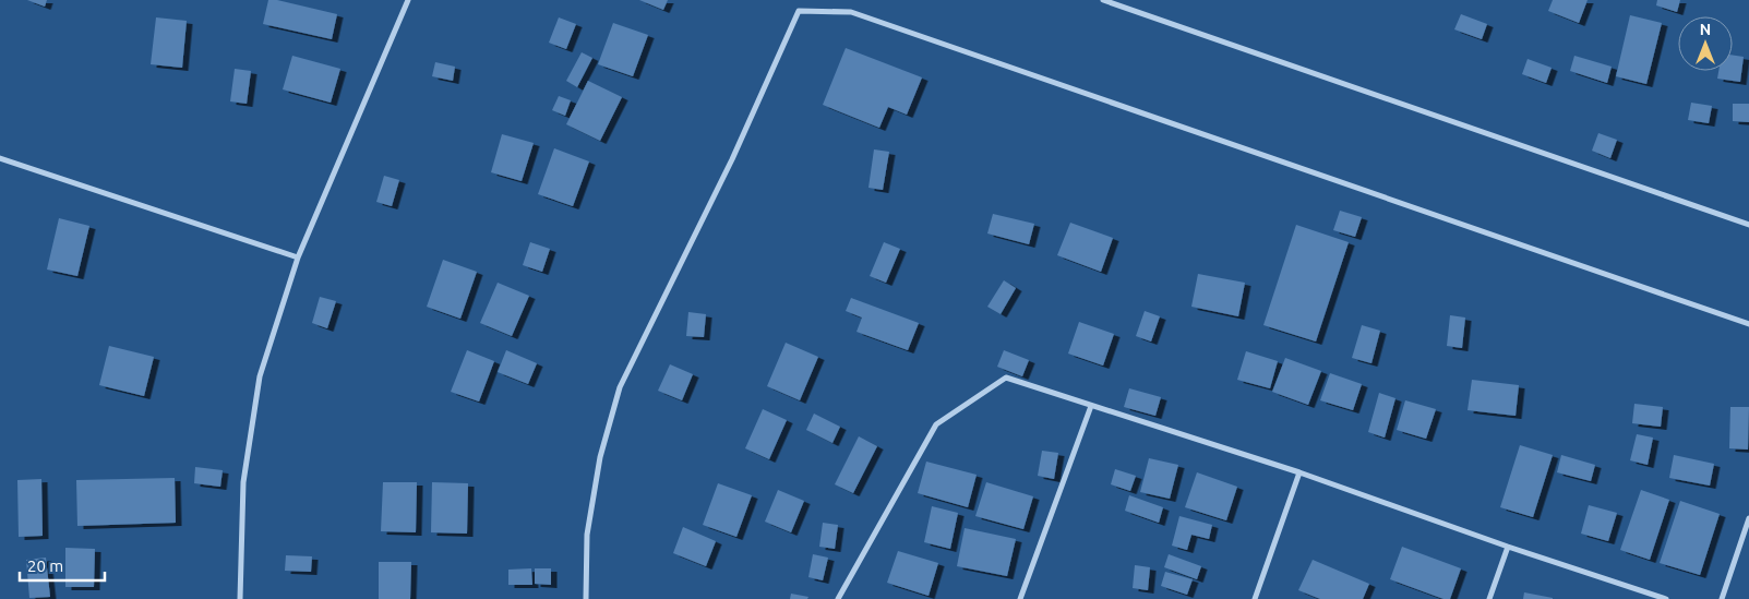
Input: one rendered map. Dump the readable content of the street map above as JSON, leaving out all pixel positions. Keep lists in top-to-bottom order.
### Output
{
  "scale_bar": "20 m",
  "north": "top"
}
